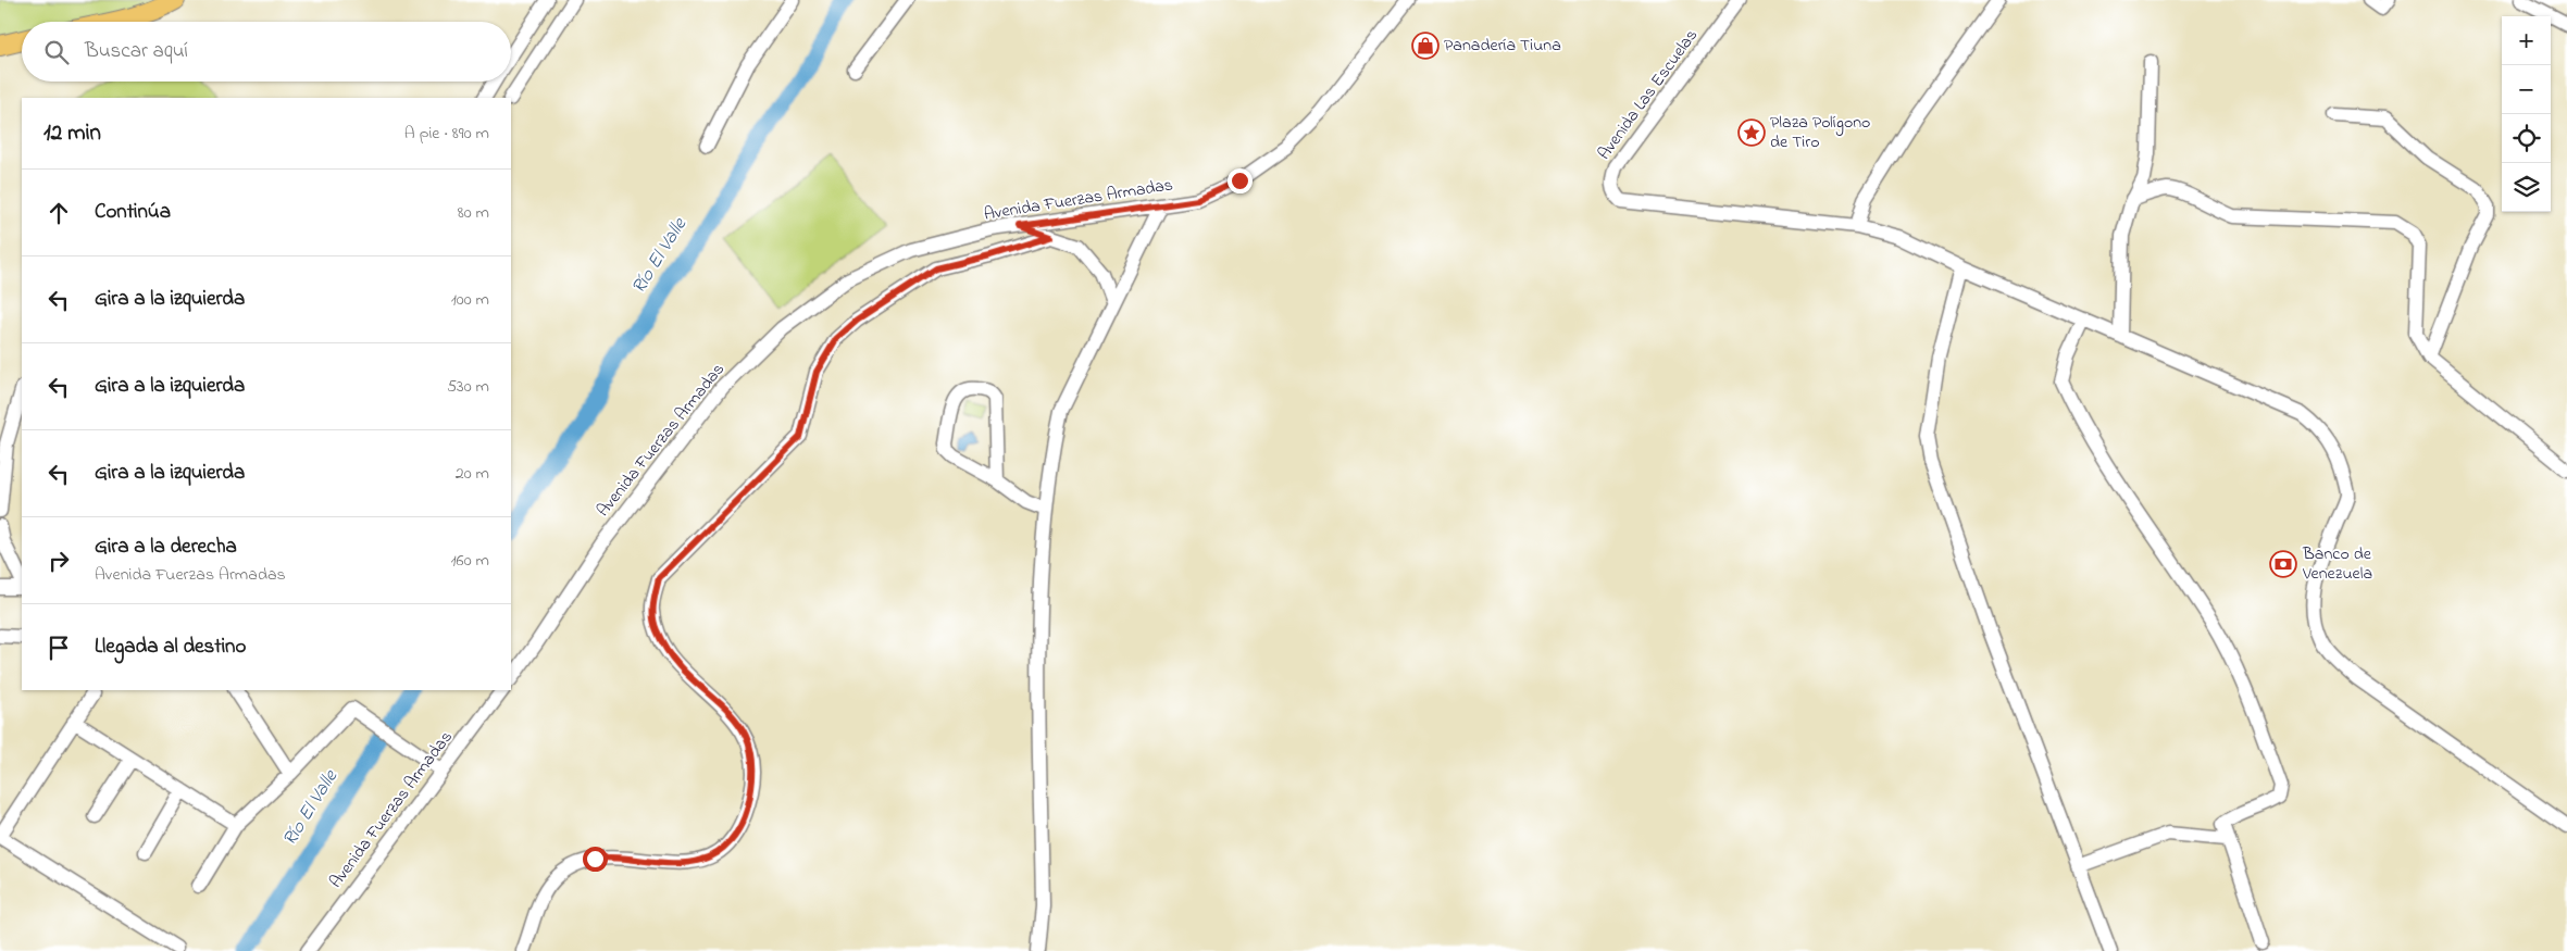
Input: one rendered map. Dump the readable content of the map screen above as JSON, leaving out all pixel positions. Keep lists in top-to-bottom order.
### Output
{
  "streets": {
    "street": ["Avenida Las Escuelas", "Avenida Fuerzas Armadas"]
  },
  "water": ["Río El Valle"],
  "places": {
    "shop": ["Panadería Tiuna"],
    "place": ["Plaza Polígono de Tiro"],
    "bank": ["Banco de Venezuela"]
  },
  "page": {
    "map_buttons": ["+", "−"],
    "search": "Buscar aquí",
    "heading": ["12 min", "A pie · 890 m"],
    "list": [
      ["Continúa", "80 m"],
      ["Gira a la izquierda", "100 m"],
      ["Gira a la izquierda", "530 m"],
      ["Gira a la izquierda", "20 m"],
      ["Gira a la derecha", "Avenida Fuerzas Armadas", "160 m"],
      "Llegada al destino"
    ]
  }
}
